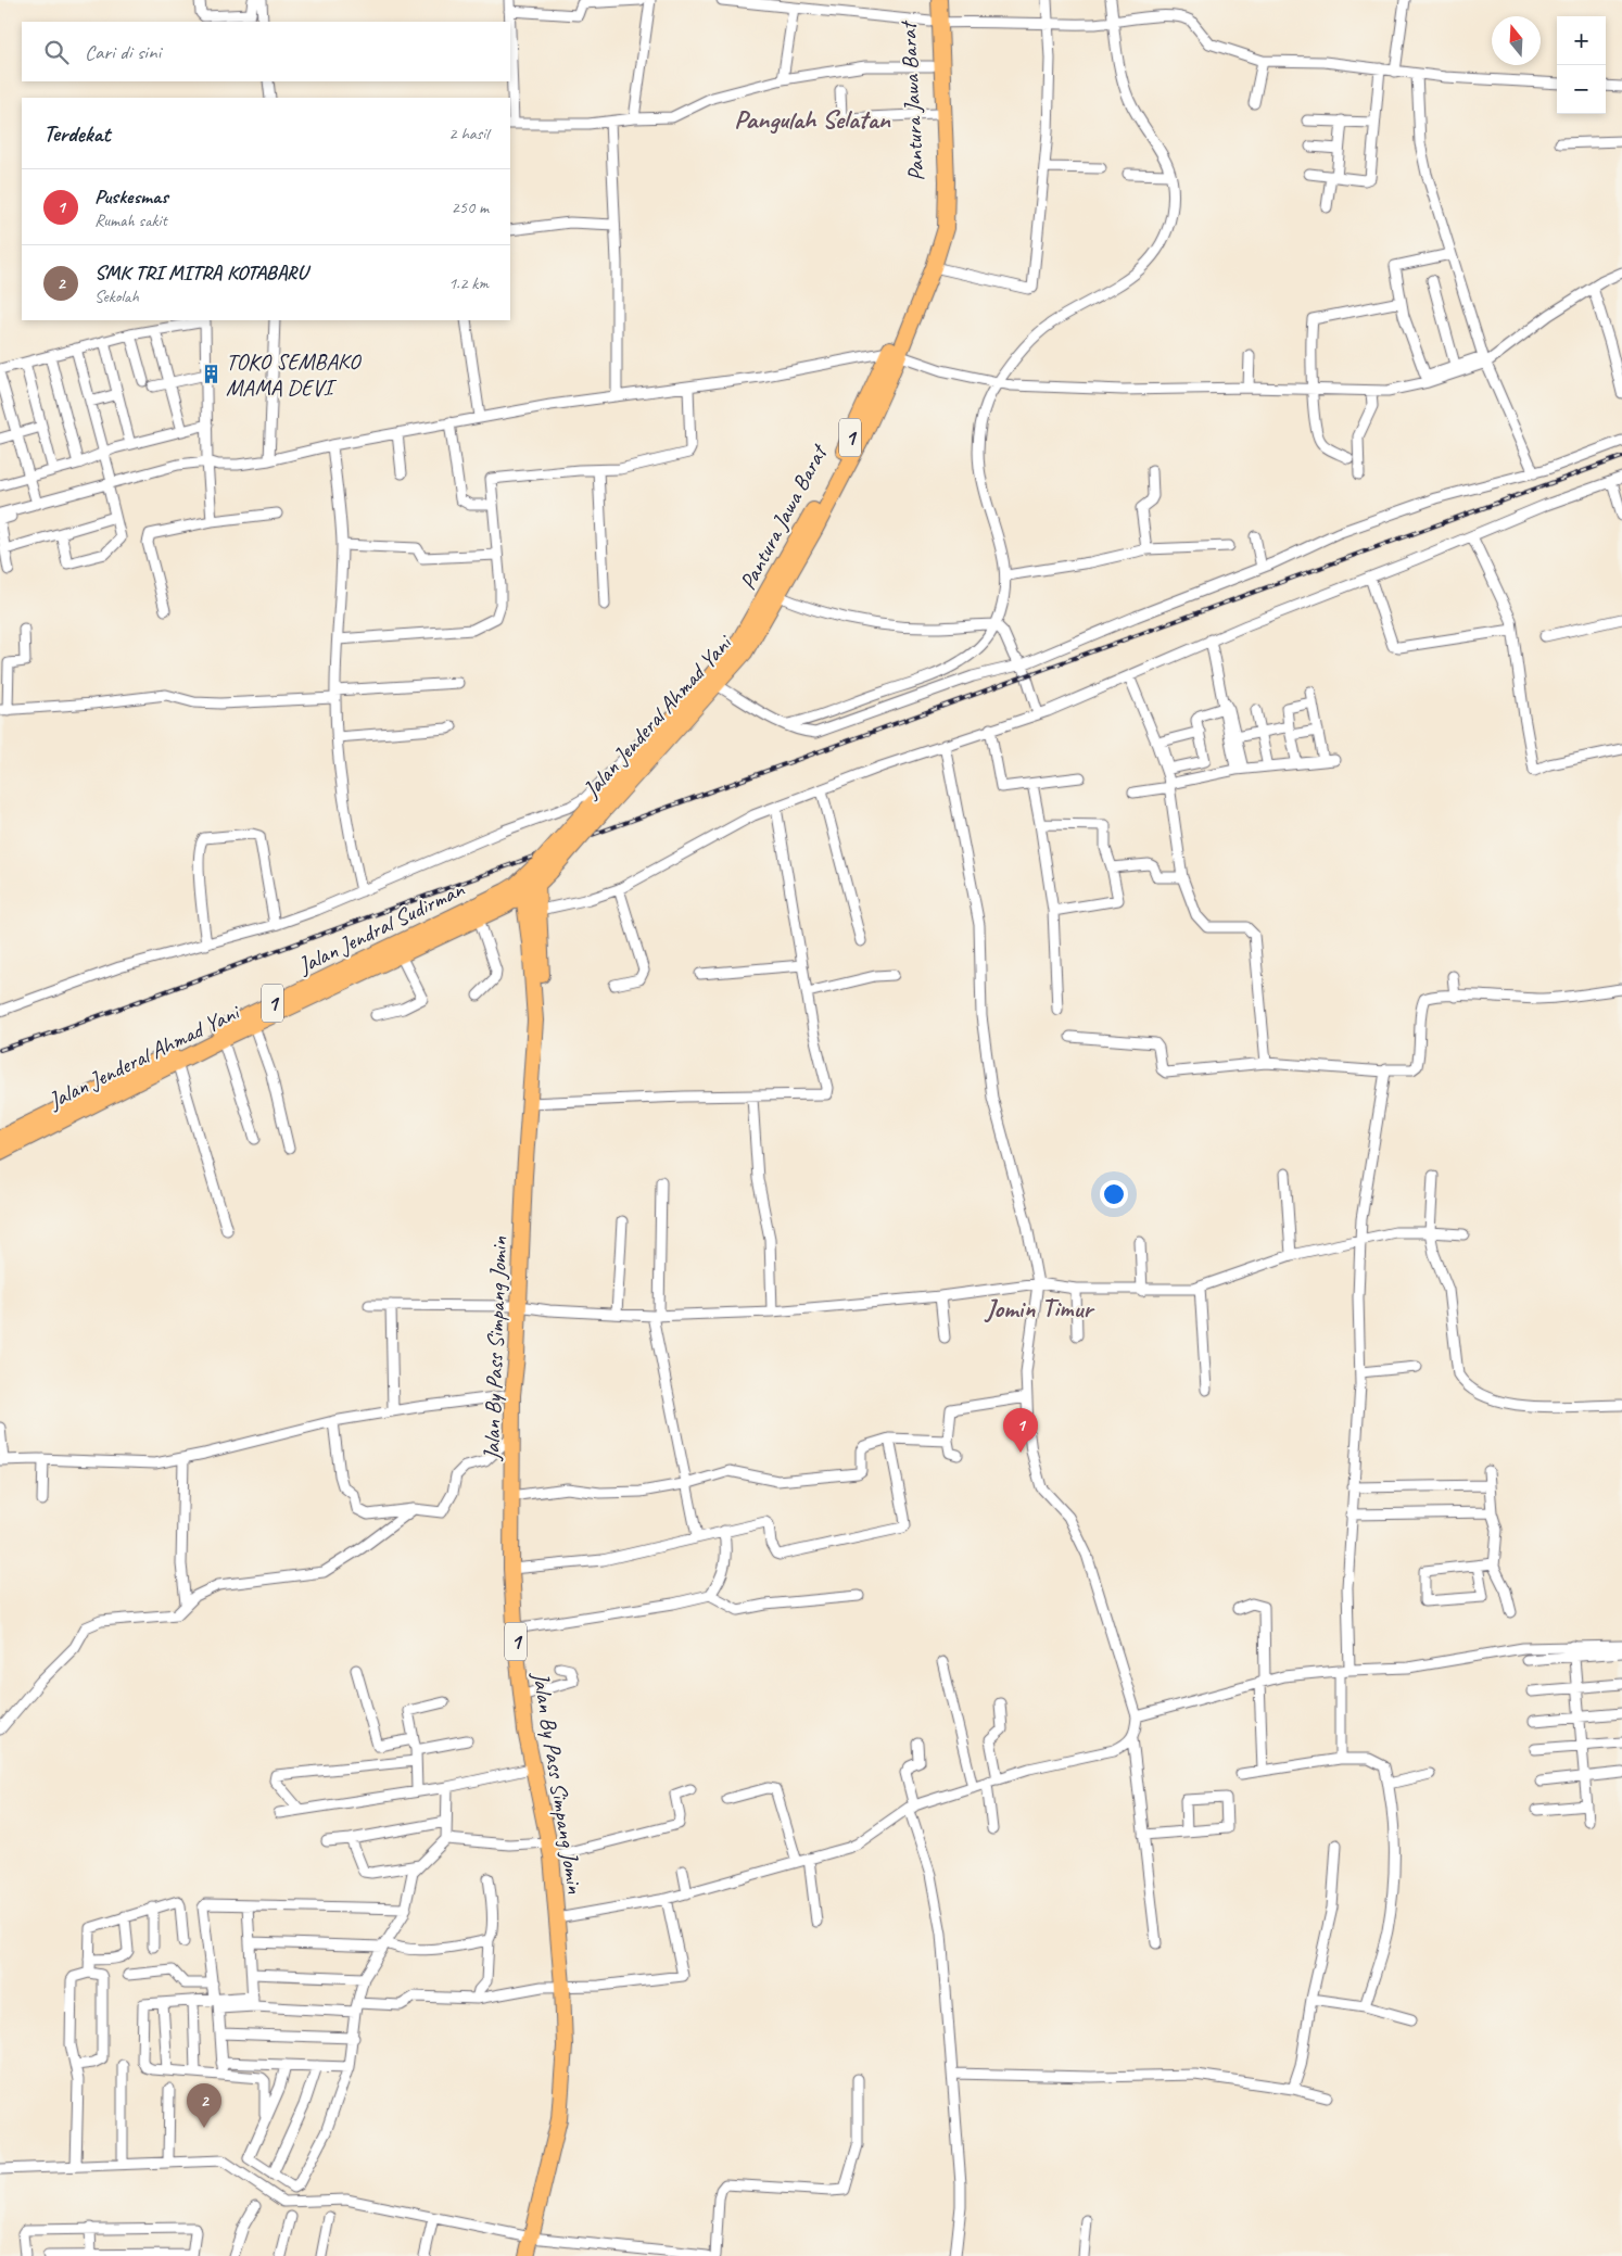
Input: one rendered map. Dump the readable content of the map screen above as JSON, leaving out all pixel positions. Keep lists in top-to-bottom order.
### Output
{
  "streets": {
    "highway": [
      "Pantura Jawa Barat",
      "1",
      "Jalan Jenderal Ahmad Yani",
      "Jalan Jendral Sudirman",
      "Jalan By Pass Simpang Jomin"
    ]
  },
  "crossings": [
    ["Pantura Jawa Barat", "Jalan Jenderal Ahmad Yani"],
    ["Jalan Jenderal Ahmad Yani", "Jalan Jendral Sudirman"],
    ["Jalan Jenderal Ahmad Yani", "Jalan By Pass Simpang Jomin"]
  ],
  "districts": ["Pangulah Selatan", "Jomin Timur"],
  "places": {
    "building": ["TOKO SEMBAKO MAMA DEVI"]
  },
  "north": "top",
  "page": {
    "map_buttons": ["+", "−"],
    "search": "Cari di sini",
    "heading": ["Terdekat", "2 hasil"],
    "list": [
      {
        "mark": "1",
        "name": "Puskesmas",
        "note": "Rumah sakit",
        "value": "250 m"
      },
      {
        "mark": "2",
        "name": "SMK TRI MITRA KOTABARU",
        "note": "Sekolah",
        "value": "1.2 km"
      }
    ],
    "pins": ["1", "2"]
  }
}
